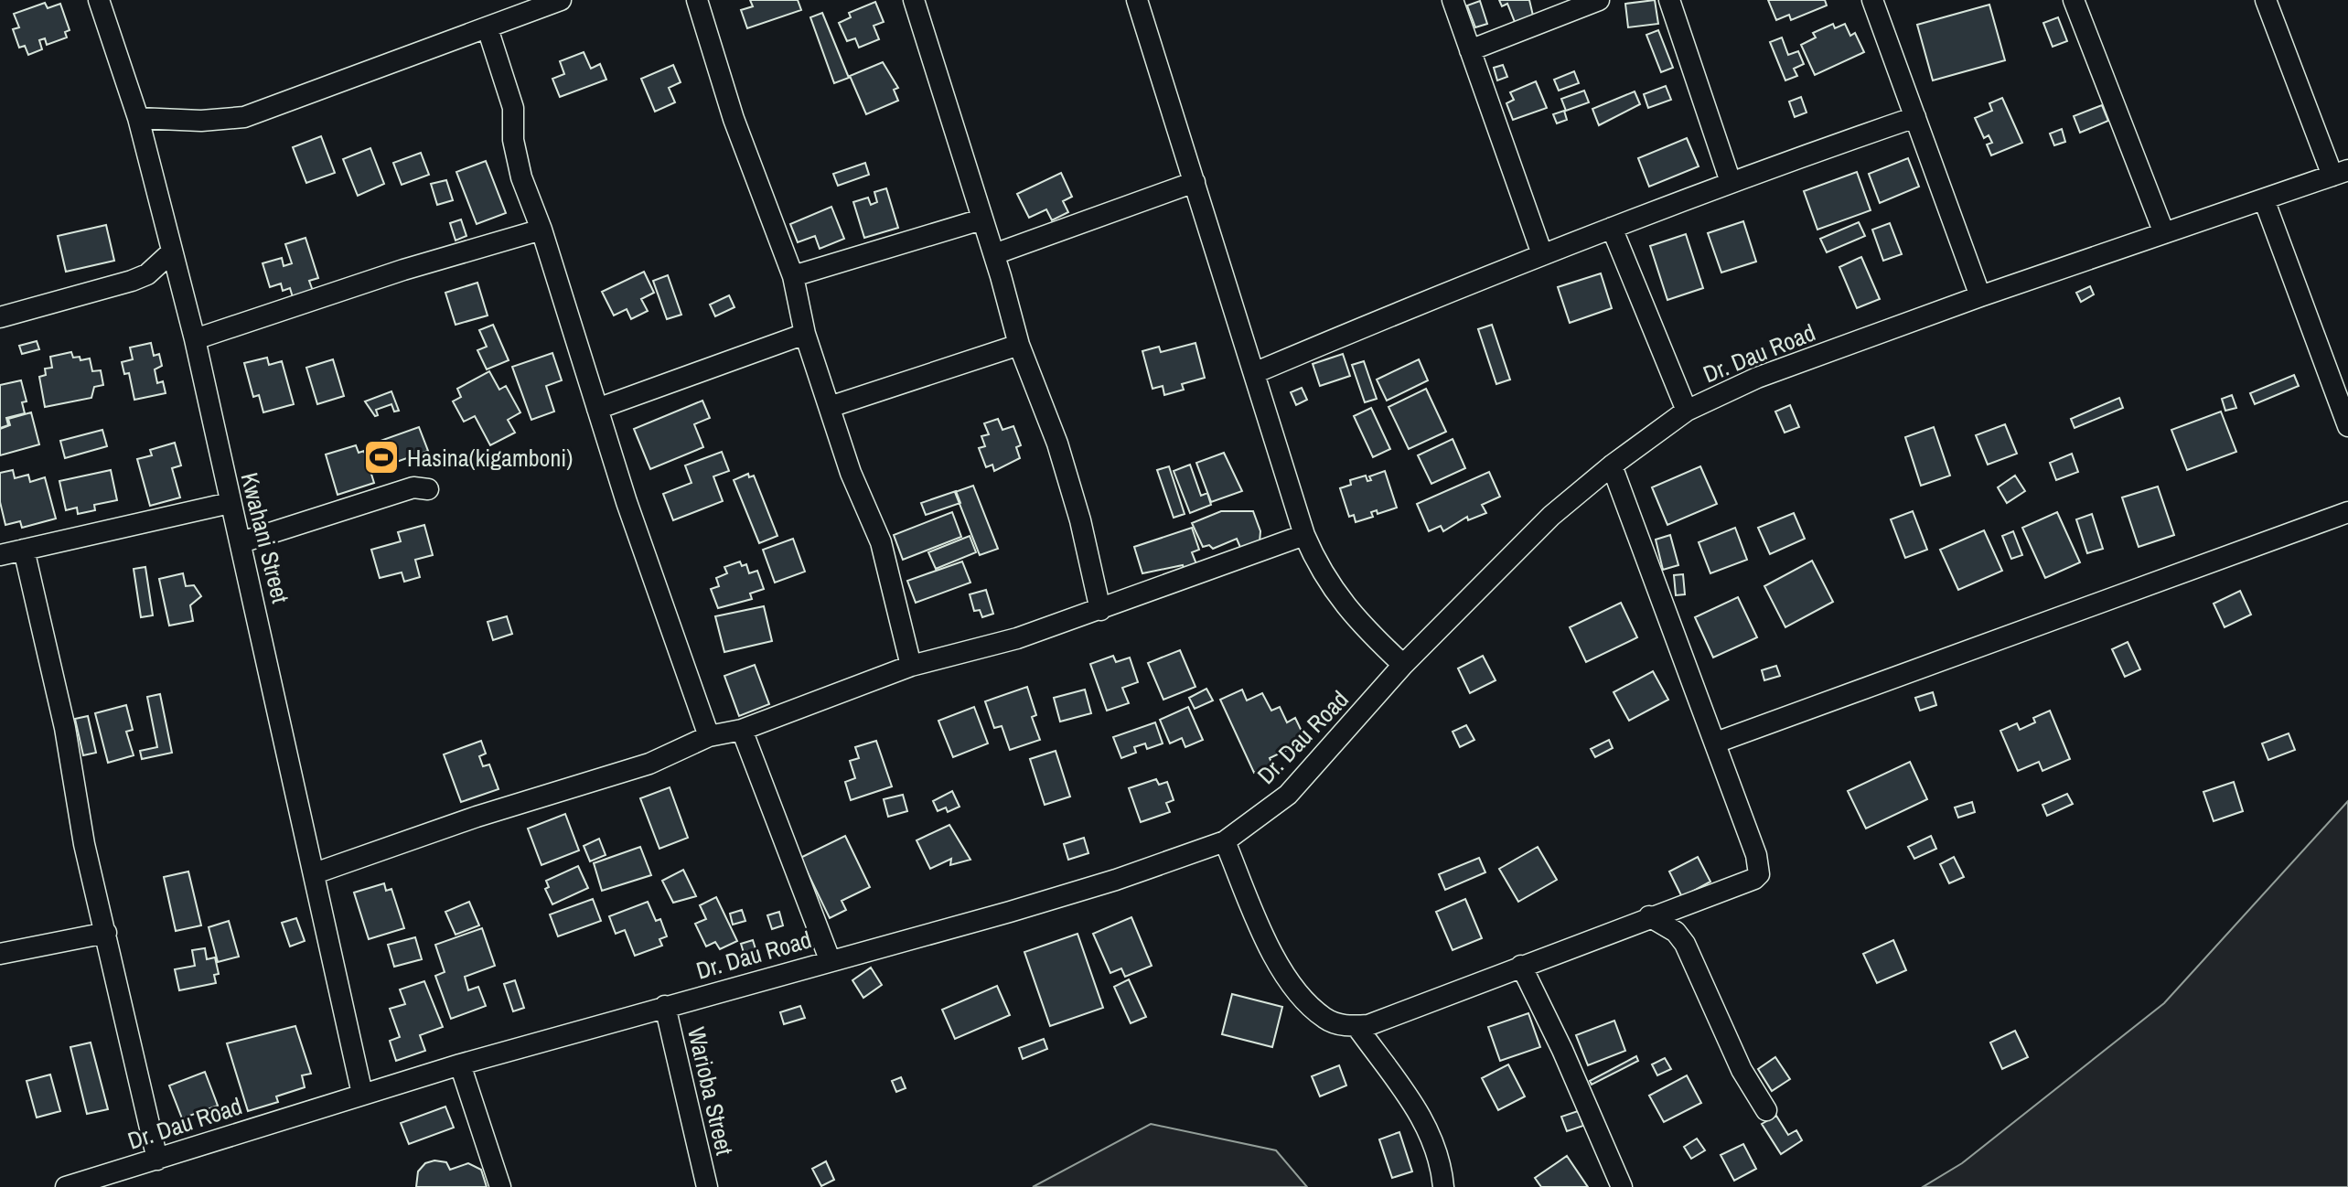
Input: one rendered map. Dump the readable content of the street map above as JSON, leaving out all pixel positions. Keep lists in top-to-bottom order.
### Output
{
  "streets": {
    "street": ["Dr. Dau Road", "Kwahani Street", "Warioba Street"]
  },
  "crossings": [
    ["Dr. Dau Road", "Kwahani Street"],
    ["Dr. Dau Road", "Warioba Street"]
  ],
  "places": {
    "sports": ["Hasina(kigamboni)"]
  }
}
